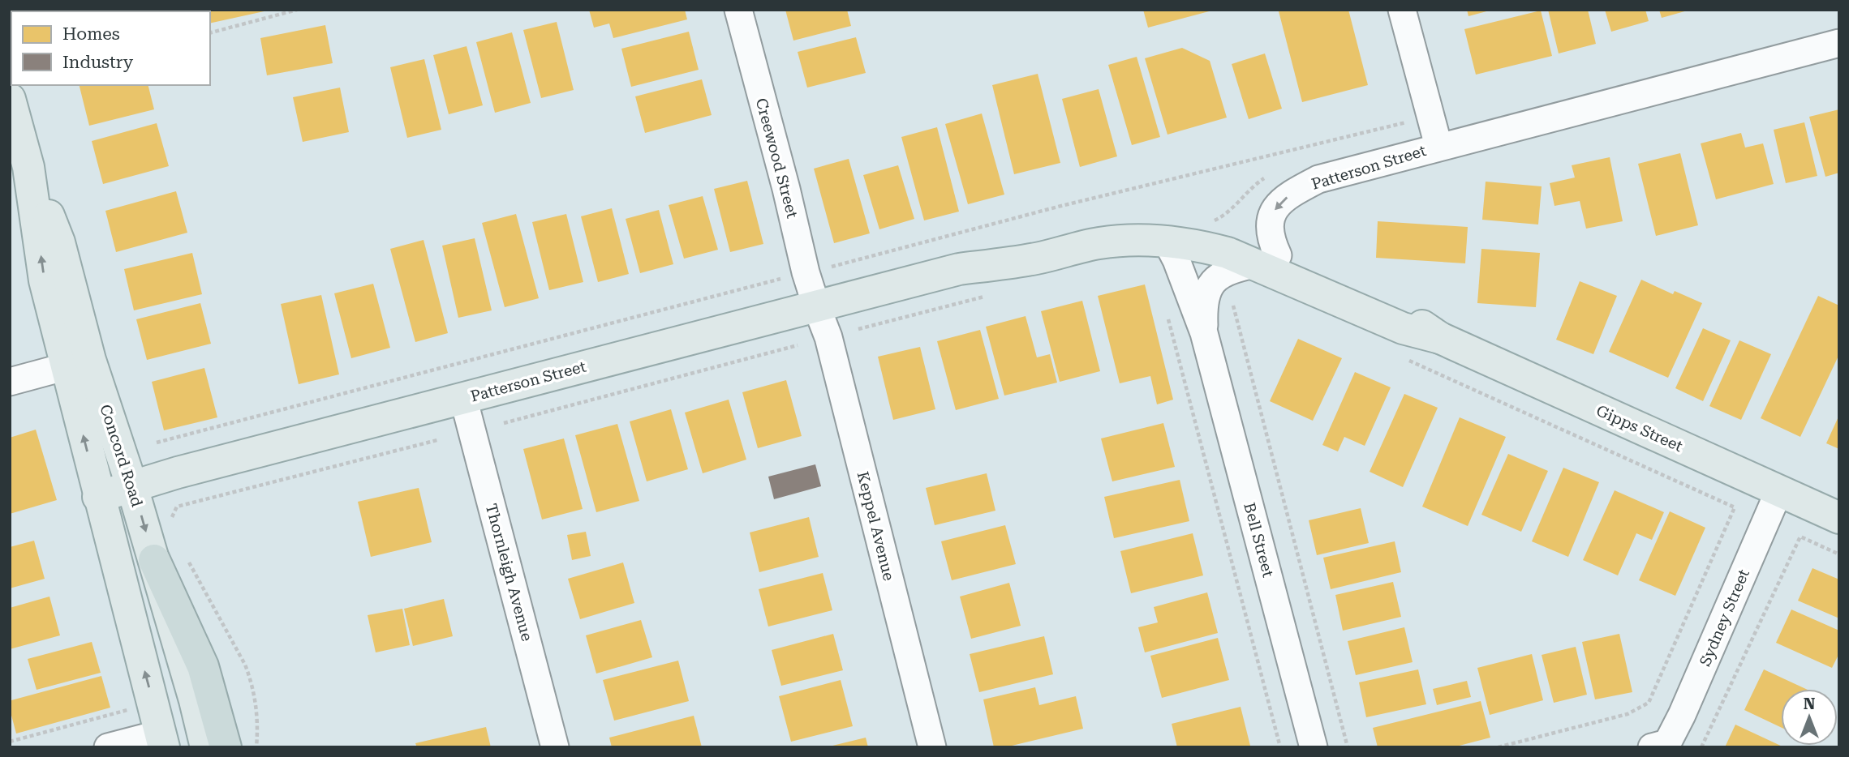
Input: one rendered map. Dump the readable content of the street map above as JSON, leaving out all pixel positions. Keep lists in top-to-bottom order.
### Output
{
  "streets": {
    "main road": ["Patterson Street", "Gipps Street", "Concord Road"],
    "street": [
      "Creewood Street",
      "Keppel Avenue",
      "Bell Street",
      "Thornleigh Avenue",
      "Sydney Street"
    ]
  },
  "crossings": [
    ["Creewood Street", "Patterson Street"],
    ["Creewood Street", "Keppel Avenue"],
    ["Patterson Street", "Gipps Street"],
    ["Patterson Street", "Concord Road"],
    ["Patterson Street", "Keppel Avenue"],
    ["Patterson Street", "Bell Street"],
    ["Patterson Street", "Thornleigh Avenue"],
    ["Gipps Street", "Bell Street"],
    ["Gipps Street", "Sydney Street"]
  ],
  "legend": ["Homes", "Industry"],
  "north": "top"
}
